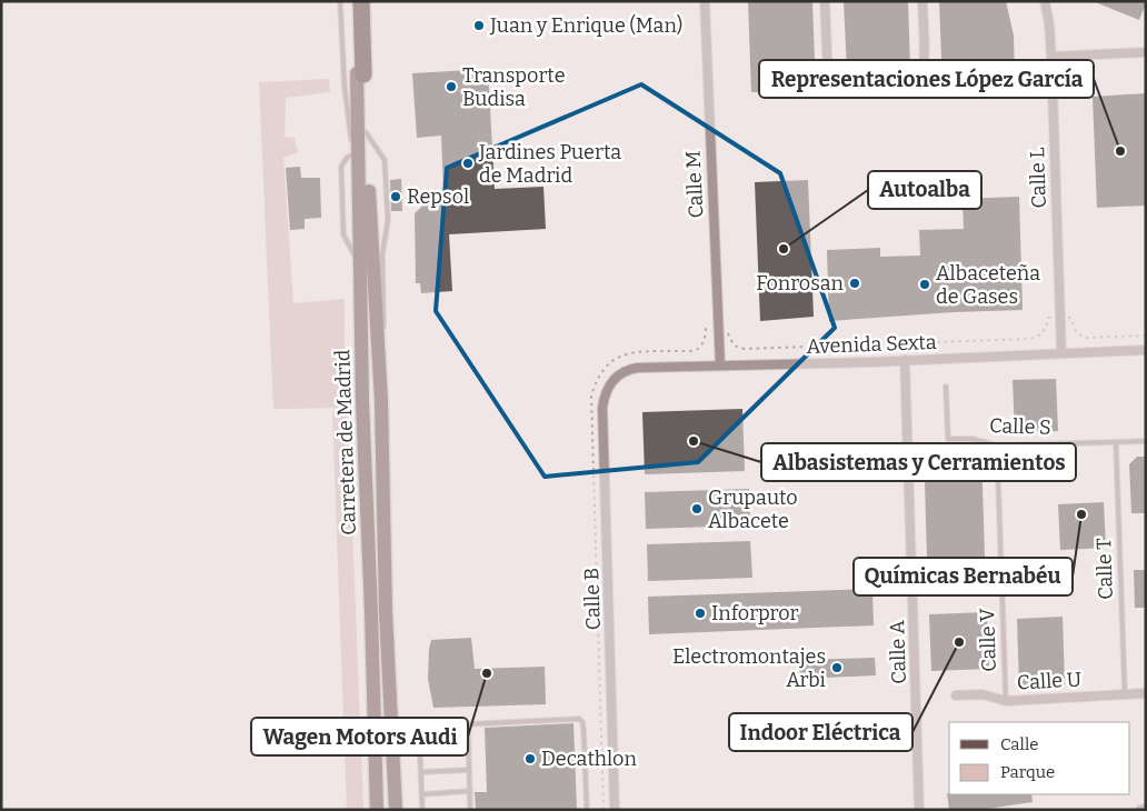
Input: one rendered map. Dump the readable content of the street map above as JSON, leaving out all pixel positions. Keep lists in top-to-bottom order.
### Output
{
  "streets": {
    "main road": ["Carretera de Madrid"],
    "street": [
      "Calle L",
      "Calle M",
      "Avenida Sexta",
      "Calle B",
      "Calle A",
      "Calle U"
    ],
    "lane": ["Calle S", "Calle T", "Calle V"]
  },
  "crossings": [
    ["Calle L", "Avenida Sexta"],
    ["Calle M", "Avenida Sexta"],
    ["Avenida Sexta", "Calle B"],
    ["Avenida Sexta", "Calle A"],
    ["Calle S", "Calle T"],
    ["Calle S", "Calle V"],
    ["Calle T", "Calle U"],
    ["Calle V", "Calle U"]
  ],
  "places": [
    "Juan y Enrique (Man)",
    "Transporte Budisa",
    "Representaciones López García",
    "Jardines Puerta de Madrid",
    "Repsol",
    "Autoalba",
    "Fonrosan",
    "Albaceteña de Gases",
    "Albasistemas y Cerramientos",
    "Grupauto Albacete",
    "Químicas Bernabéu",
    "Inforpror",
    "Indoor Eléctrica",
    "Electromontajes Arbi",
    "Wagen Motors Audi",
    "Decathlon"
  ],
  "legend": ["Calle", "Parque"]
}
